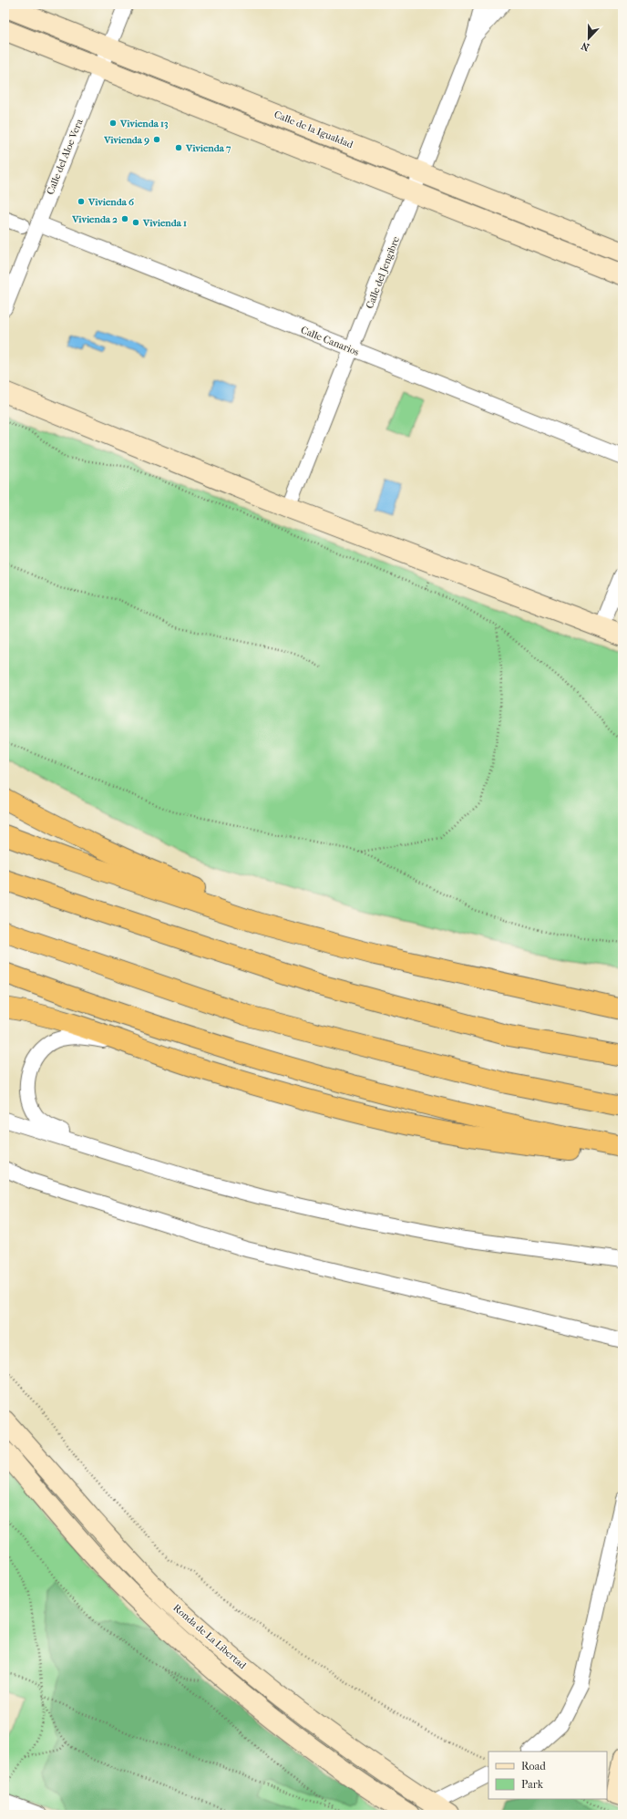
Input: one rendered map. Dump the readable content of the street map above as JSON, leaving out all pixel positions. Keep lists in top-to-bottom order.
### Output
{
  "streets": {
    "main road": ["Calle de la Igualdad", "Ronda de La Libertad"],
    "street": ["Calle del Aloe Vera", "Calle del Jengibre", "Calle Canarios"]
  },
  "crossings": [
    ["Calle de la Igualdad", "Calle del Aloe Vera"],
    ["Calle de la Igualdad", "Calle del Jengibre"],
    ["Calle del Aloe Vera", "Calle Canarios"],
    ["Calle del Jengibre", "Calle Canarios"]
  ],
  "places": [
    "Vivienda 13",
    "Vivienda 9",
    "Vivienda 7",
    "Vivienda 6",
    "Vivienda 2",
    "Vivienda 1"
  ],
  "legend": ["Road", "Park"],
  "north": "bottom"
}
